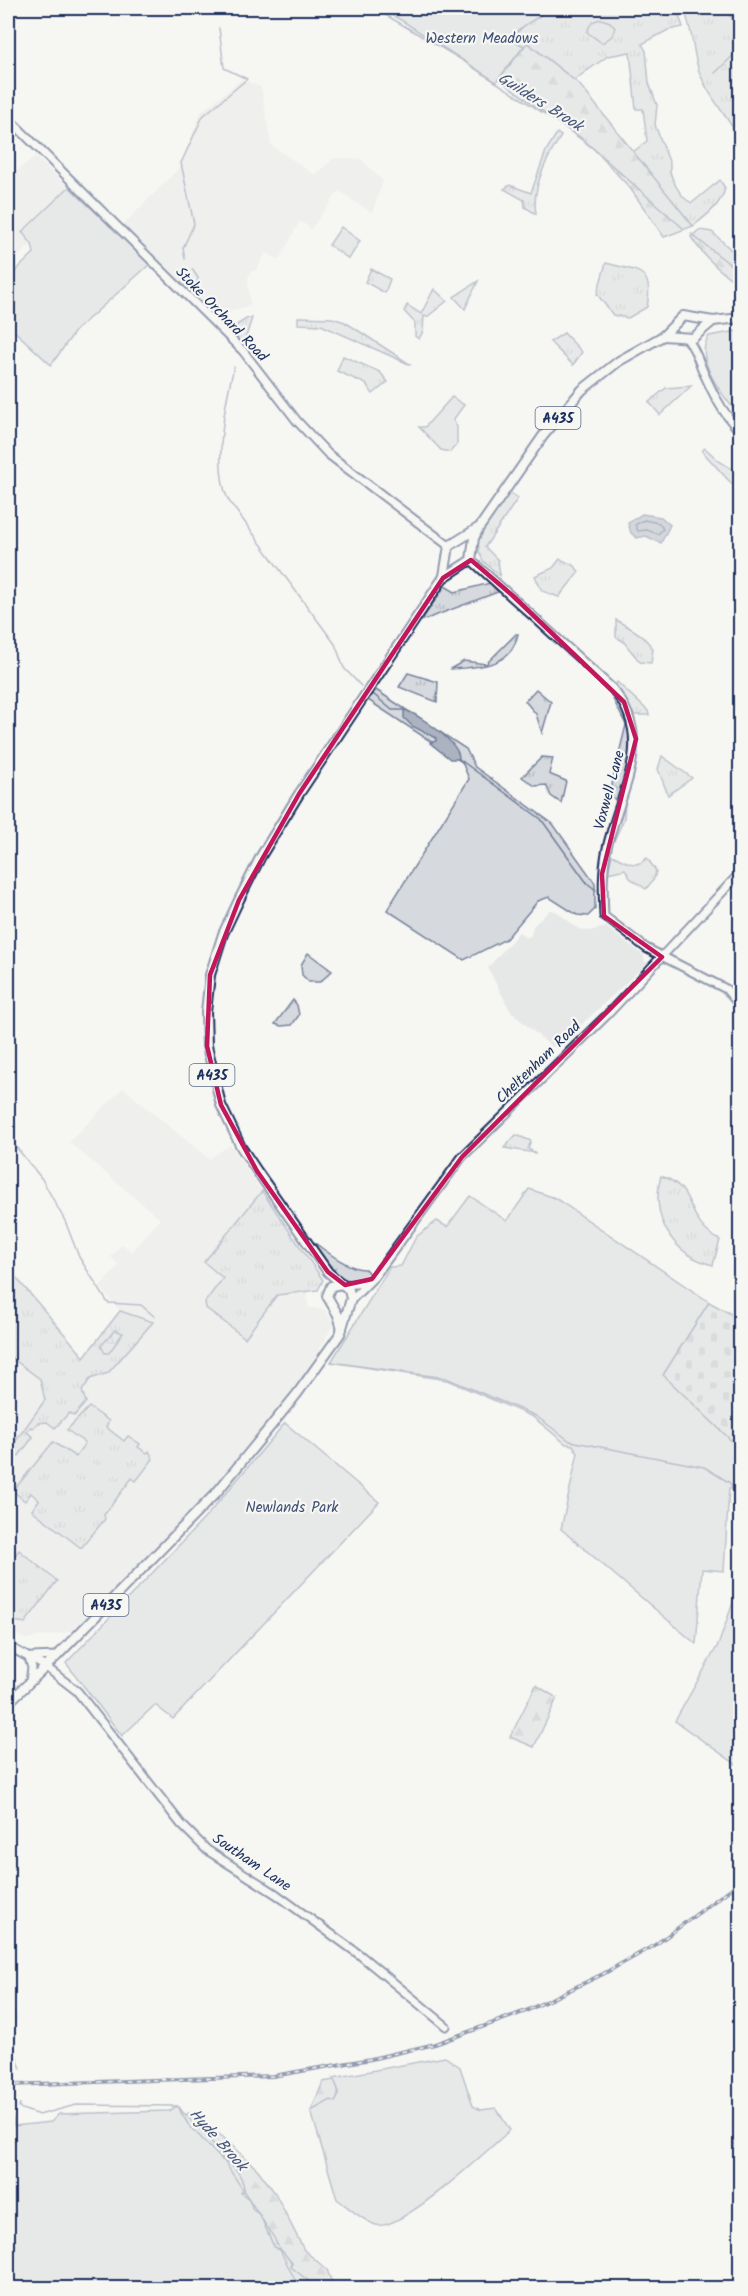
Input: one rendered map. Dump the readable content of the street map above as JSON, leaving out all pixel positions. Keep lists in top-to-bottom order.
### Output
{
  "streets": {
    "main road": ["A435"],
    "street": [
      "Stoke Orchard Road",
      "Voxwell Lane",
      "Cheltenham Road",
      "Southam Lane"
    ]
  },
  "crossings": [
    ["Stoke Orchard Road", "A435"],
    ["Stoke Orchard Road", "Voxwell Lane"],
    ["A435", "Voxwell Lane"],
    ["A435", "Cheltenham Road"],
    ["A435", "Southam Lane"],
    ["Voxwell Lane", "Cheltenham Road"]
  ],
  "water": ["Guilders Brook", "Hyde Brook"],
  "parks": ["Western Meadows", "Newlands Park"]
}
